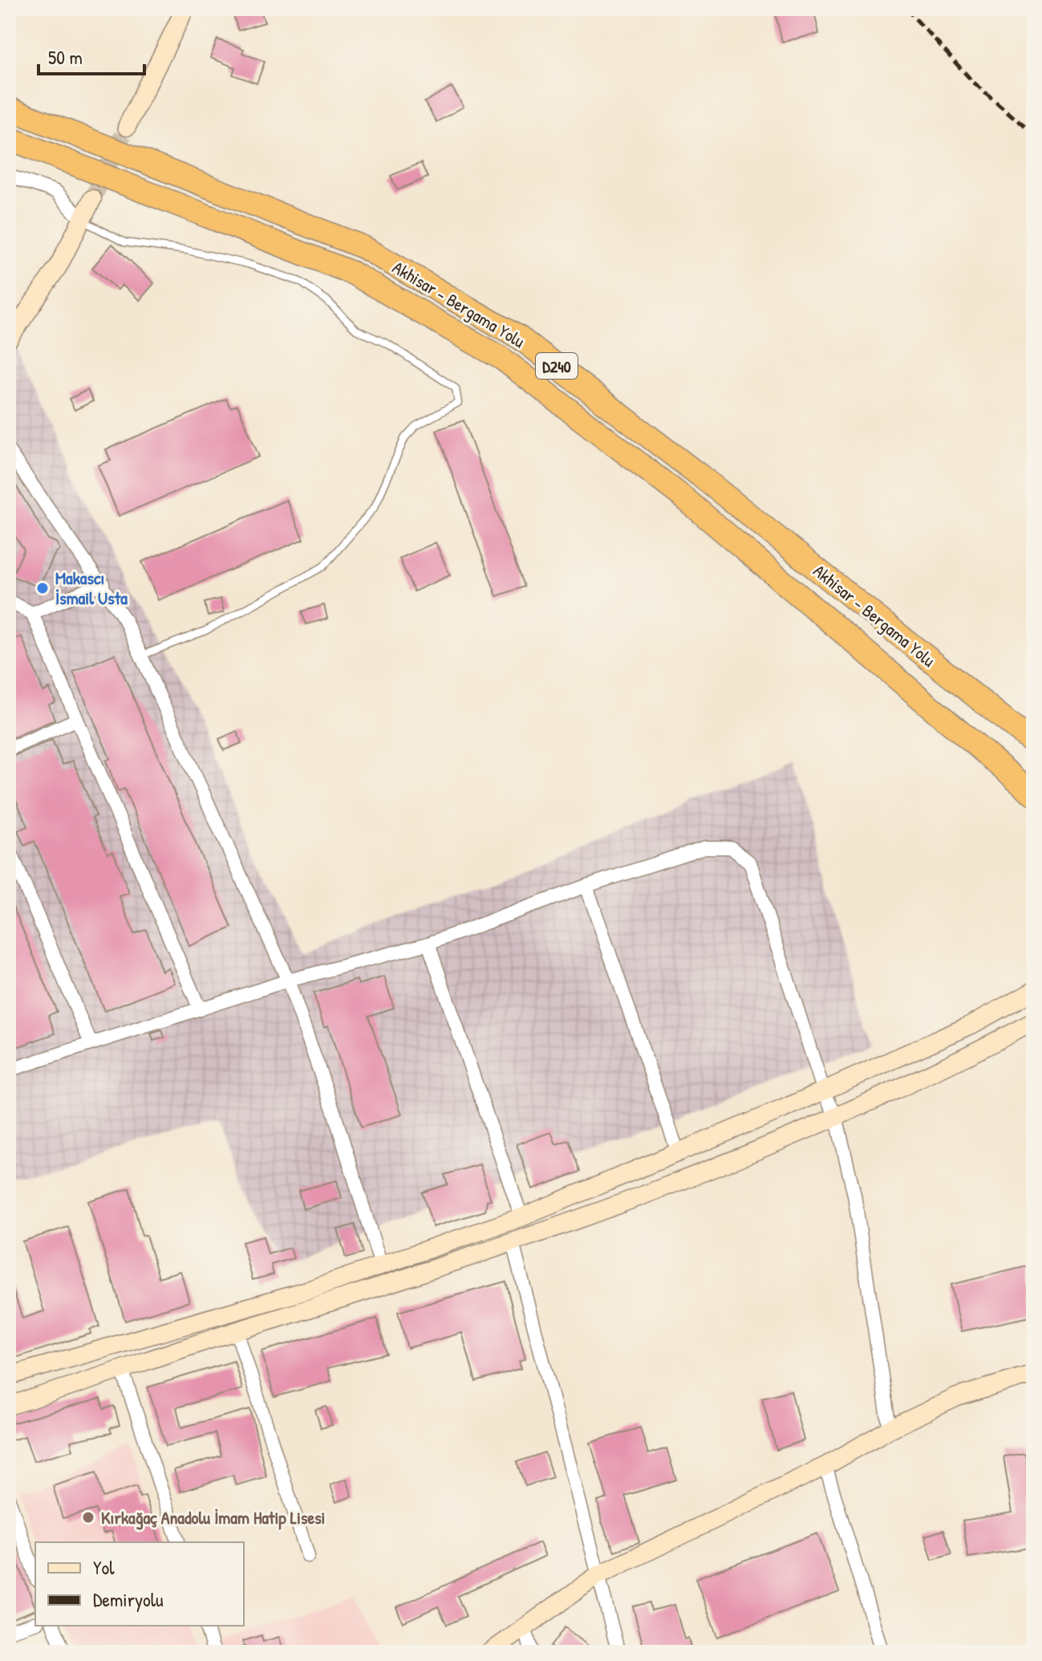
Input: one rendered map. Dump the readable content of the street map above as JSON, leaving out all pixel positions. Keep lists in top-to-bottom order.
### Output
{
  "streets": {
    "highway": ["Akhisar - Bergama Yolu", "D240"]
  },
  "places": ["Makascı İsmail Usta", "Kırkağaç Anadolu İmam Hatip Lisesi"],
  "legend": ["Yol", "Demiryolu"],
  "scale_bar": "50 m"
}
